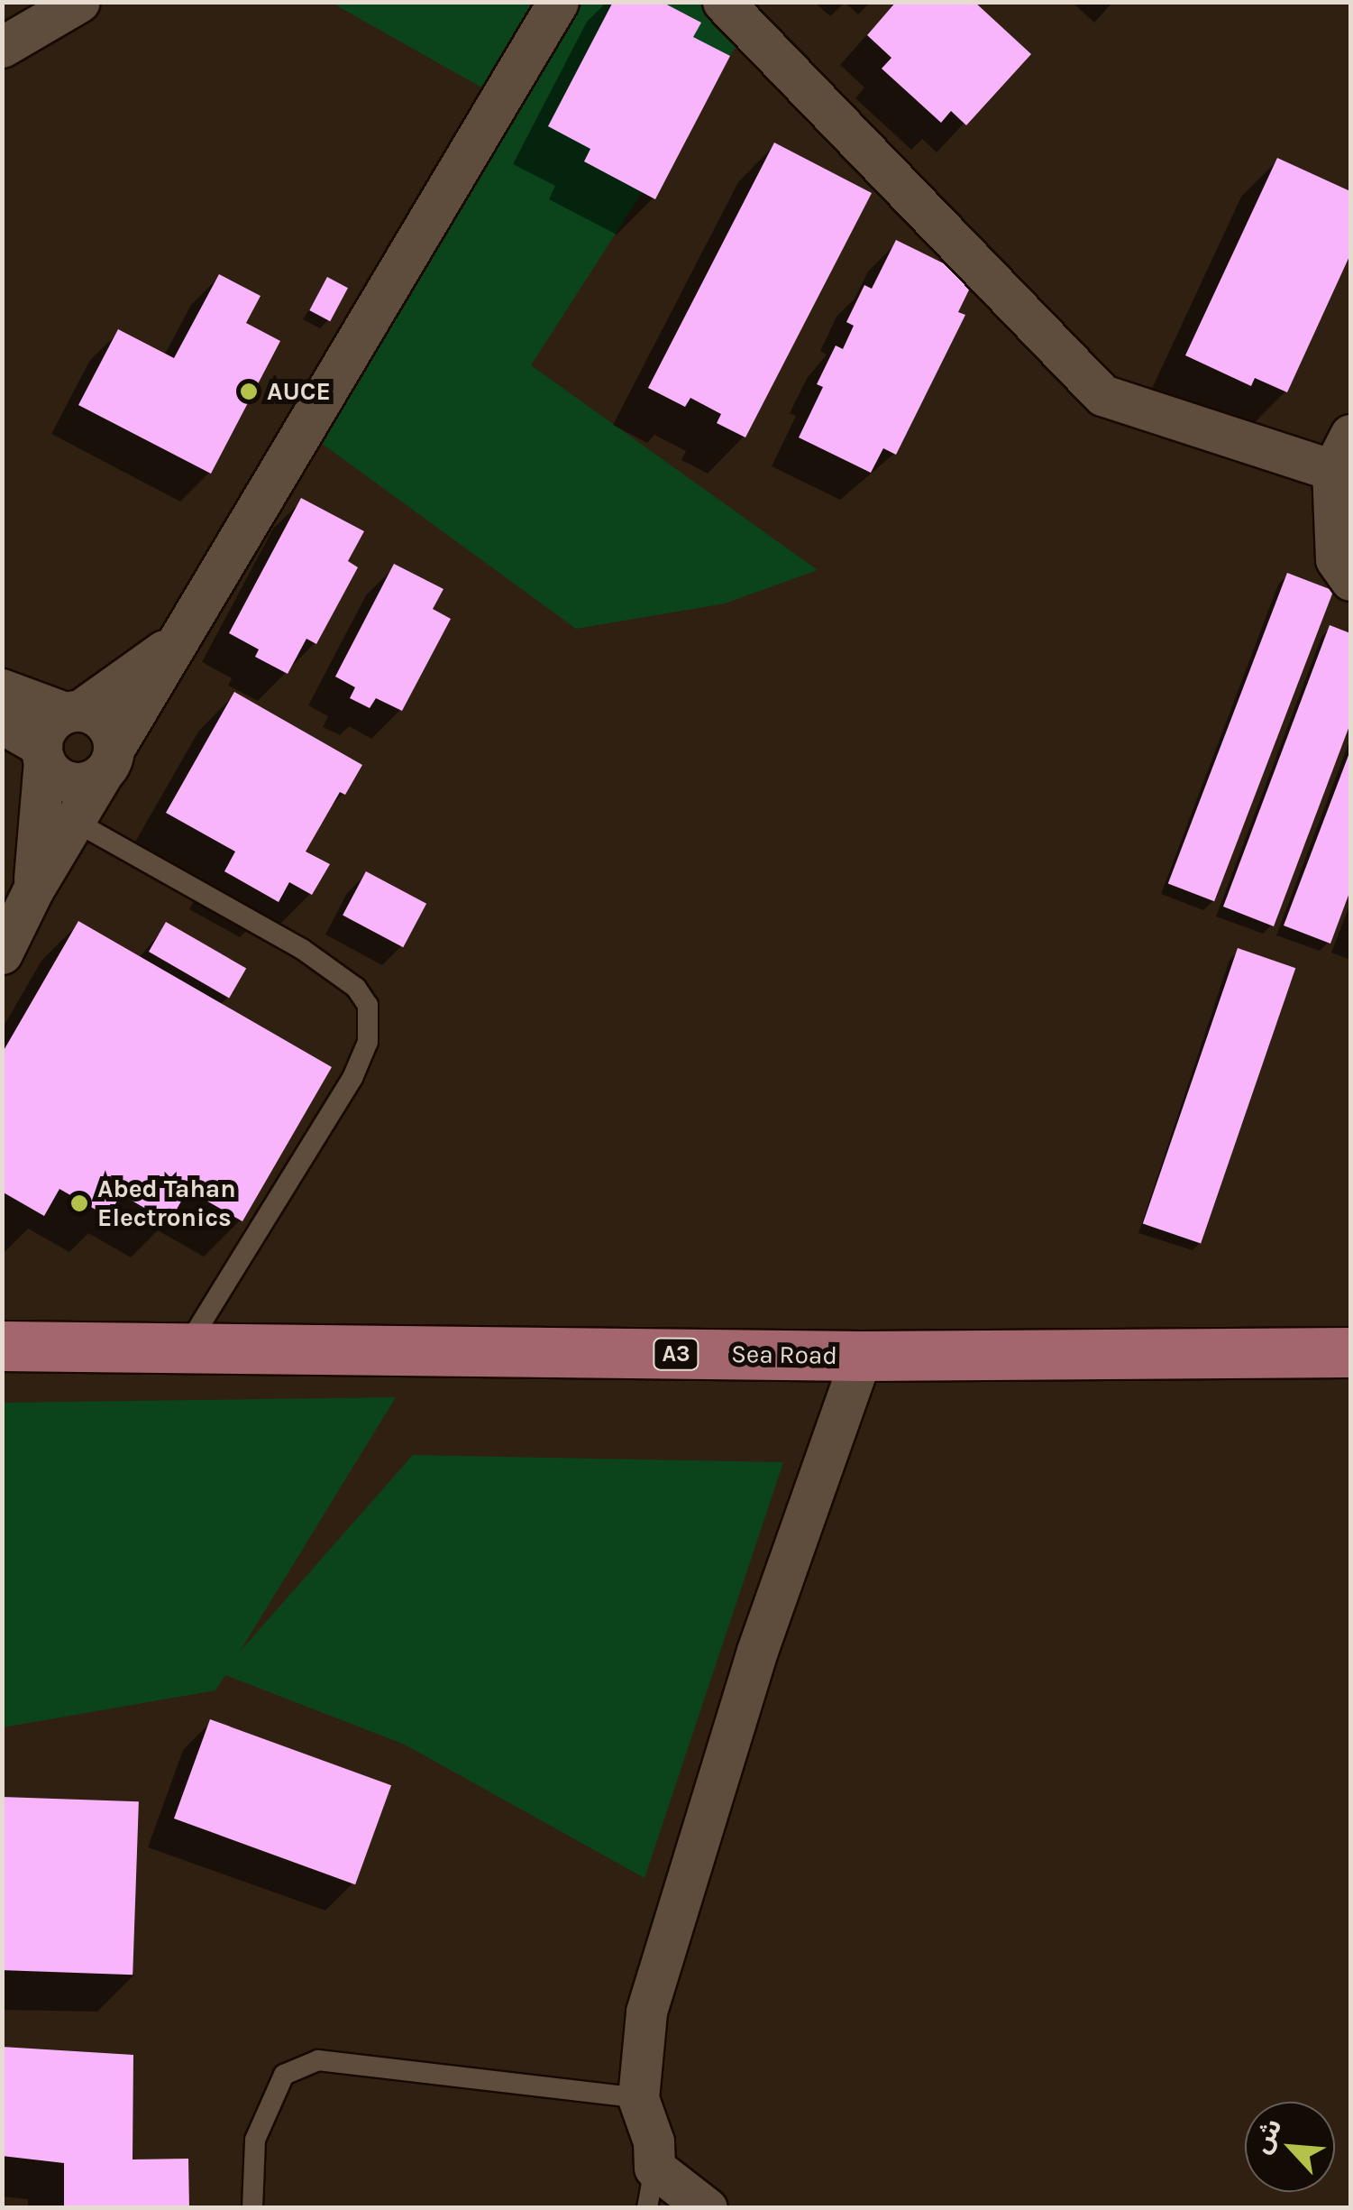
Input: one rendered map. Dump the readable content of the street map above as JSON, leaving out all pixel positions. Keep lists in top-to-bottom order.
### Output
{
  "streets": {
    "highway": ["A3", "Sea Road"]
  },
  "places": ["AUCE", "Abed Tahan Electronics"],
  "north": "top left"
}
